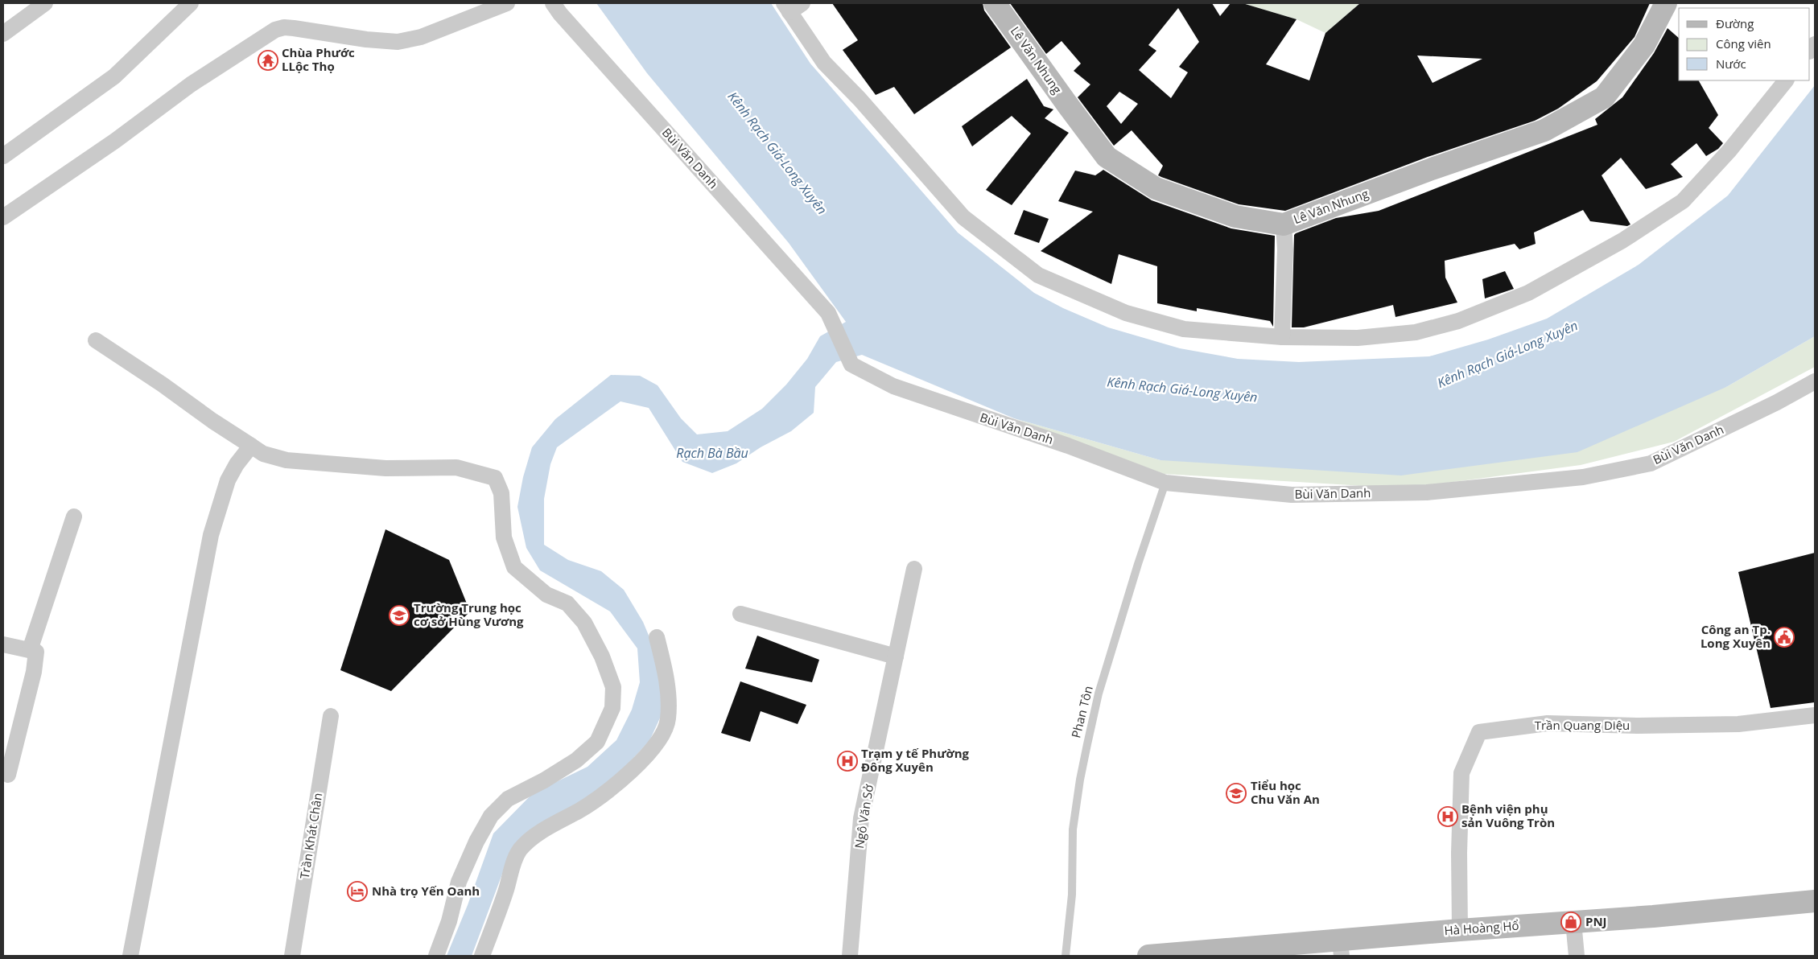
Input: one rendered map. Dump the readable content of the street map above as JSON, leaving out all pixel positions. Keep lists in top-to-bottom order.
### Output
{
  "streets": {
    "street": [
      "Lê Văn Nhung",
      "Bùi Văn Danh",
      "Trần Quang Diệu",
      "Ngô Văn Sở",
      "Trần Khát Chân",
      "Hà Hoàng Hổ"
    ],
    "lane": ["Phan Tôn"]
  },
  "crossings": [
    ["Bùi Văn Danh", "Phan Tôn"],
    ["Trần Quang Diệu", "Hà Hoàng Hổ"]
  ],
  "water": ["Kênh Rạch Giá-Long Xuyên", "Rạch Bà Bầu"],
  "places": {
    "temple": ["Chùa Phước LLộc Thọ"],
    "school or university": ["Trường Trung học cơ sở Hùng Vương", "Tiểu học Chu Văn An"],
    "public building": ["Công an Tp. Long Xuyên"],
    "hospital": ["Trạm y tế Phường Đông Xuyên", "Bệnh viện phụ sản Vuông Tròn"],
    "hotel": ["Nhà trọ Yến Oanh"],
    "shop": ["PNJ"]
  },
  "legend": ["Đường", "Công viên", "Nước"]
}
